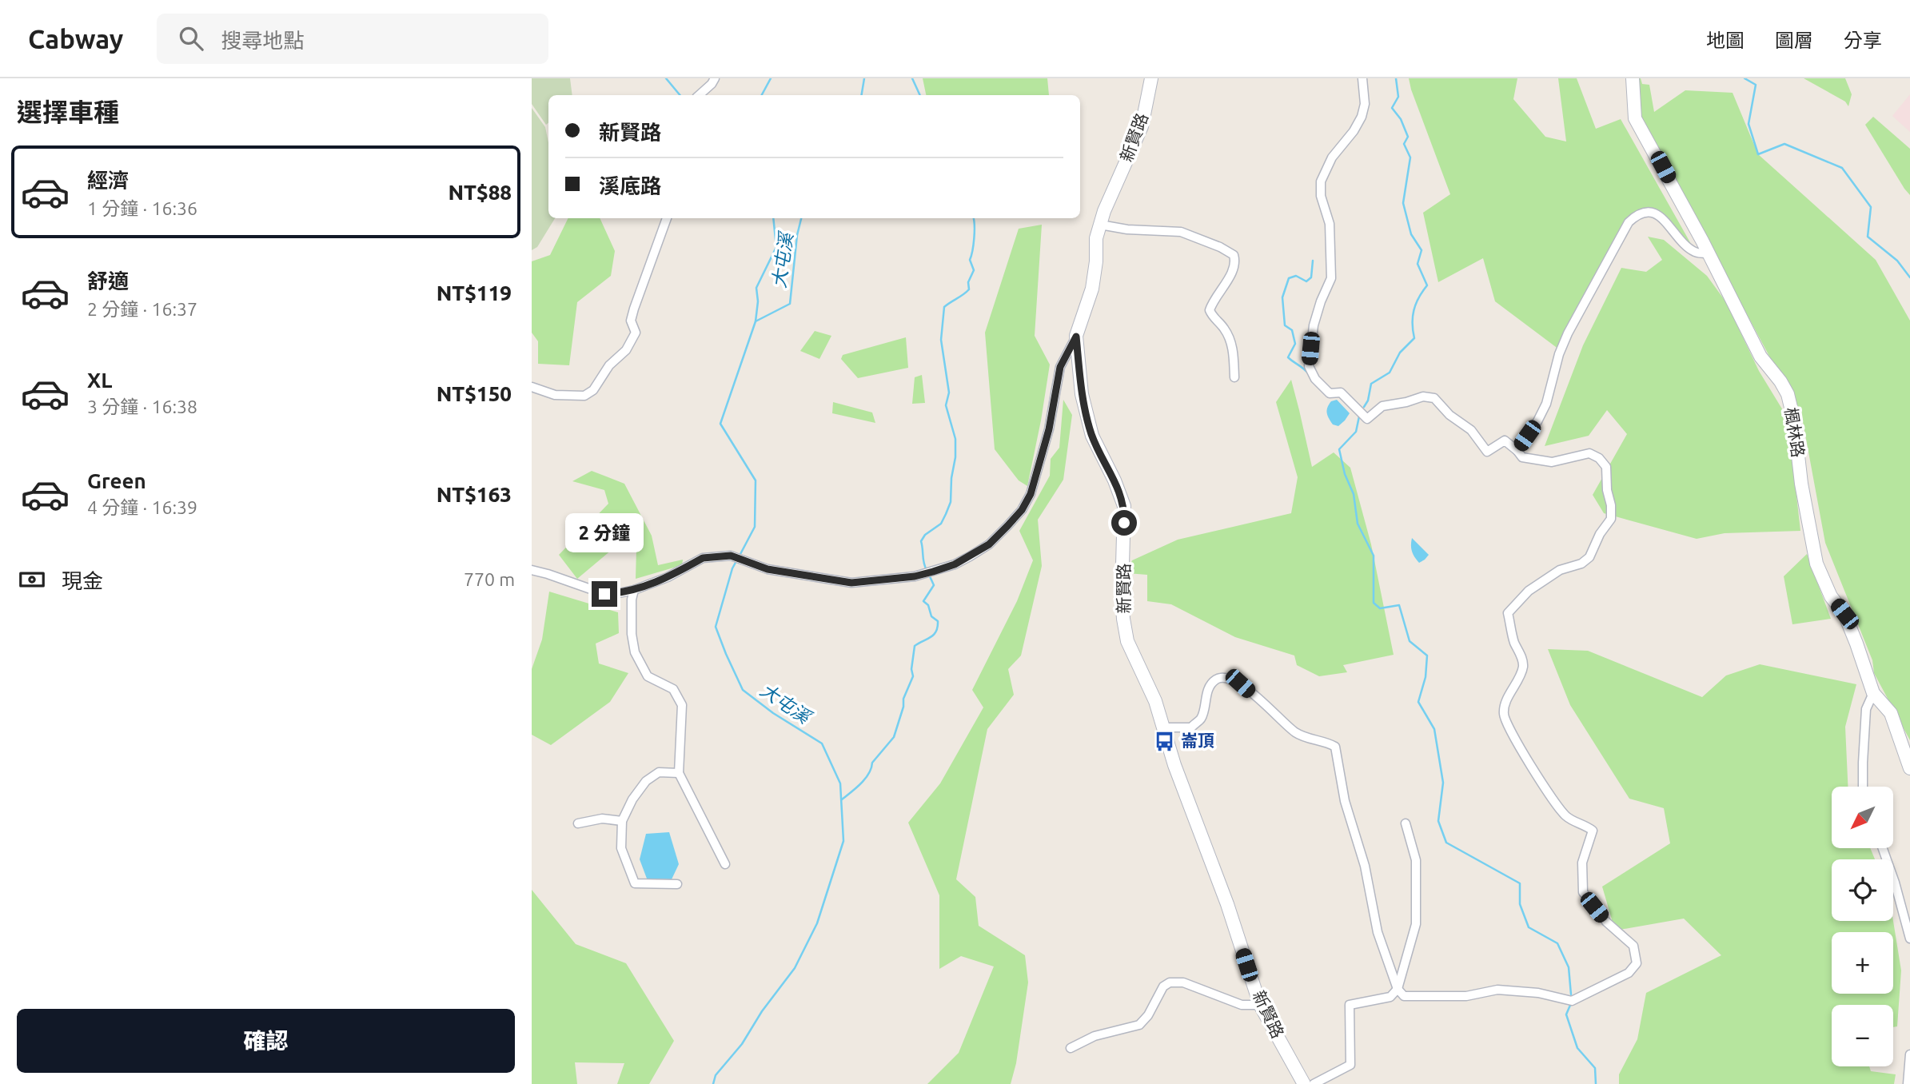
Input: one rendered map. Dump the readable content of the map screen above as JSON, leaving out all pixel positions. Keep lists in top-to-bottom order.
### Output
{
  "streets": {
    "street": ["新賢路", "楓林路"]
  },
  "water": ["大屯溪"],
  "places": {
    "bus stop": ["崙頂"]
  },
  "north": "bottom left",
  "page": {
    "header": "Cabway",
    "search": "搜尋地點",
    "nav": ["地圖", "圖層", "分享"],
    "heading": "選擇車種",
    "banner": ["新賢路", "溪底路"],
    "list": [
      {
        "name": "經濟",
        "note": "1 分鐘 · 16:36",
        "value": "NT$88"
      },
      {
        "name": "舒適",
        "note": "2 分鐘 · 16:37",
        "value": "NT$119"
      },
      {
        "name": "XL",
        "note": "3 分鐘 · 16:38",
        "value": "NT$150"
      },
      {
        "name": "Green",
        "note": "4 分鐘 · 16:39",
        "value": "NT$163"
      }
    ],
    "bubble": "2 分鐘",
    "pay": ["現金", "770 m"],
    "map_buttons": ["+", "−"],
    "buttons": "確認"
  }
}
